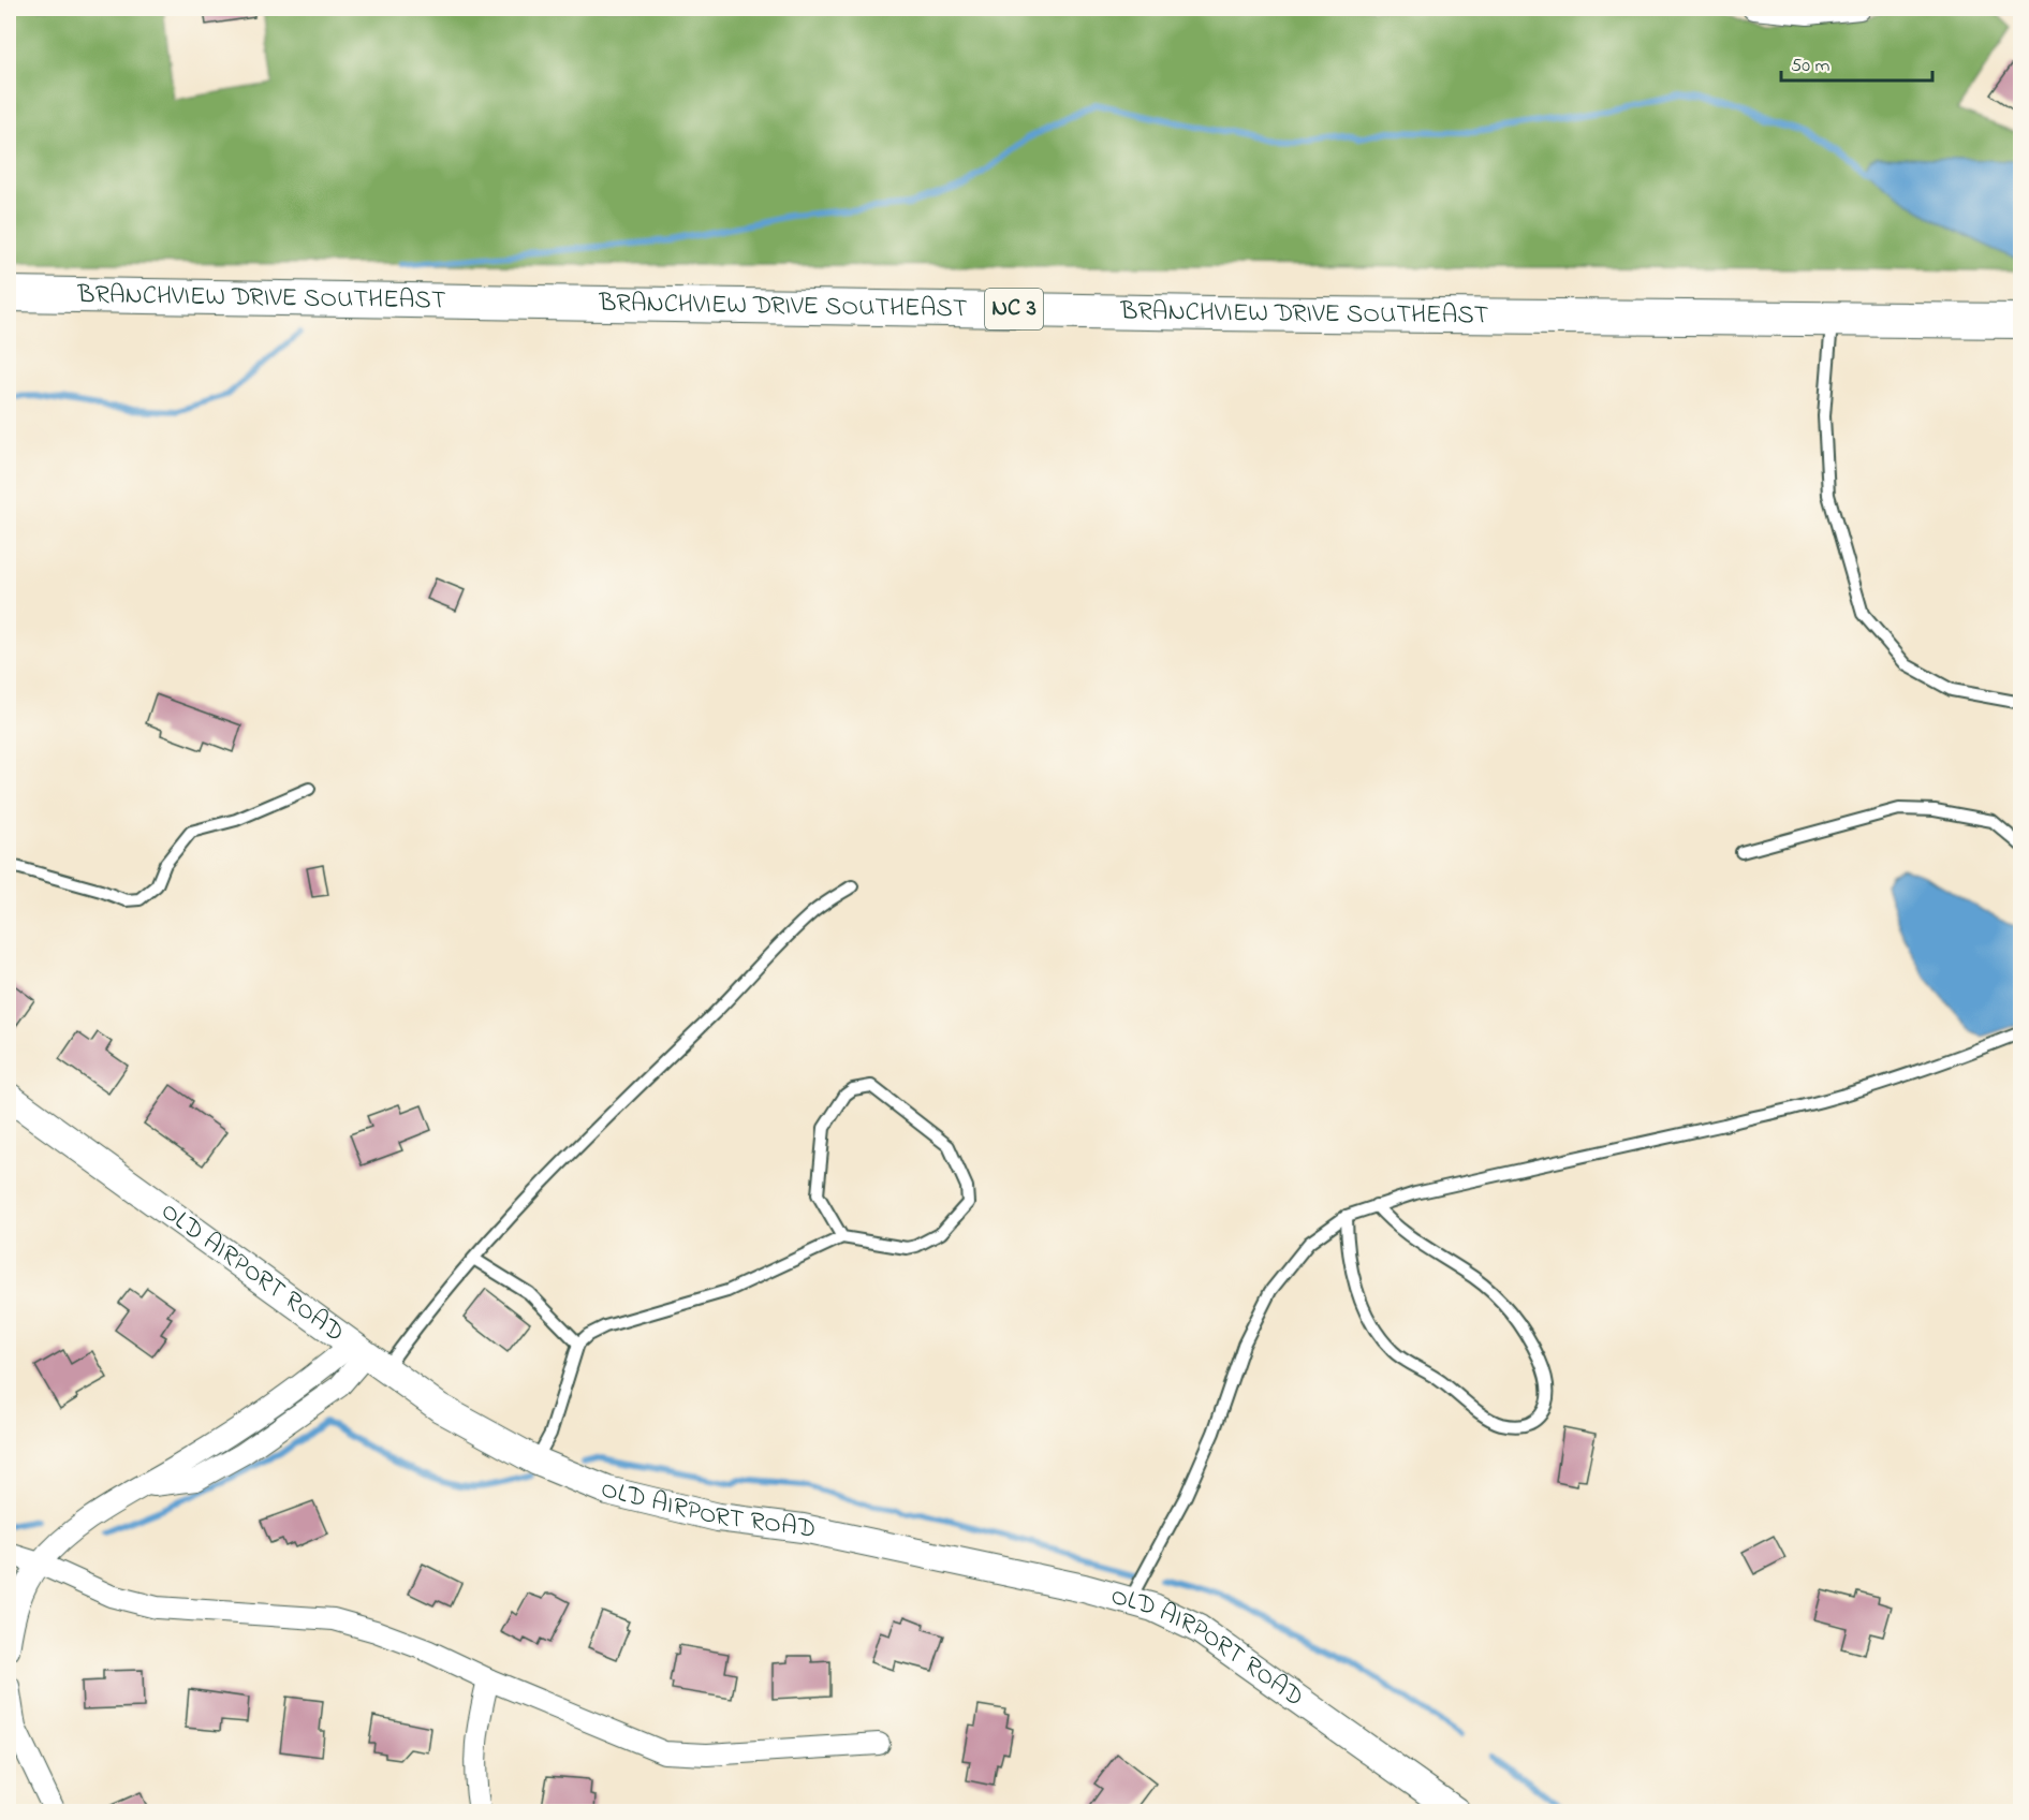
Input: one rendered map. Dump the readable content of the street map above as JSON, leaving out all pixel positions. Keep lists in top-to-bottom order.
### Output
{
  "streets": {
    "main road": ["BRANCHVIEW DRIVE SOUTHEAST", "NC 3"],
    "street": ["OLD AIRPORT ROAD"]
  },
  "scale_bar": "50 m"
}
